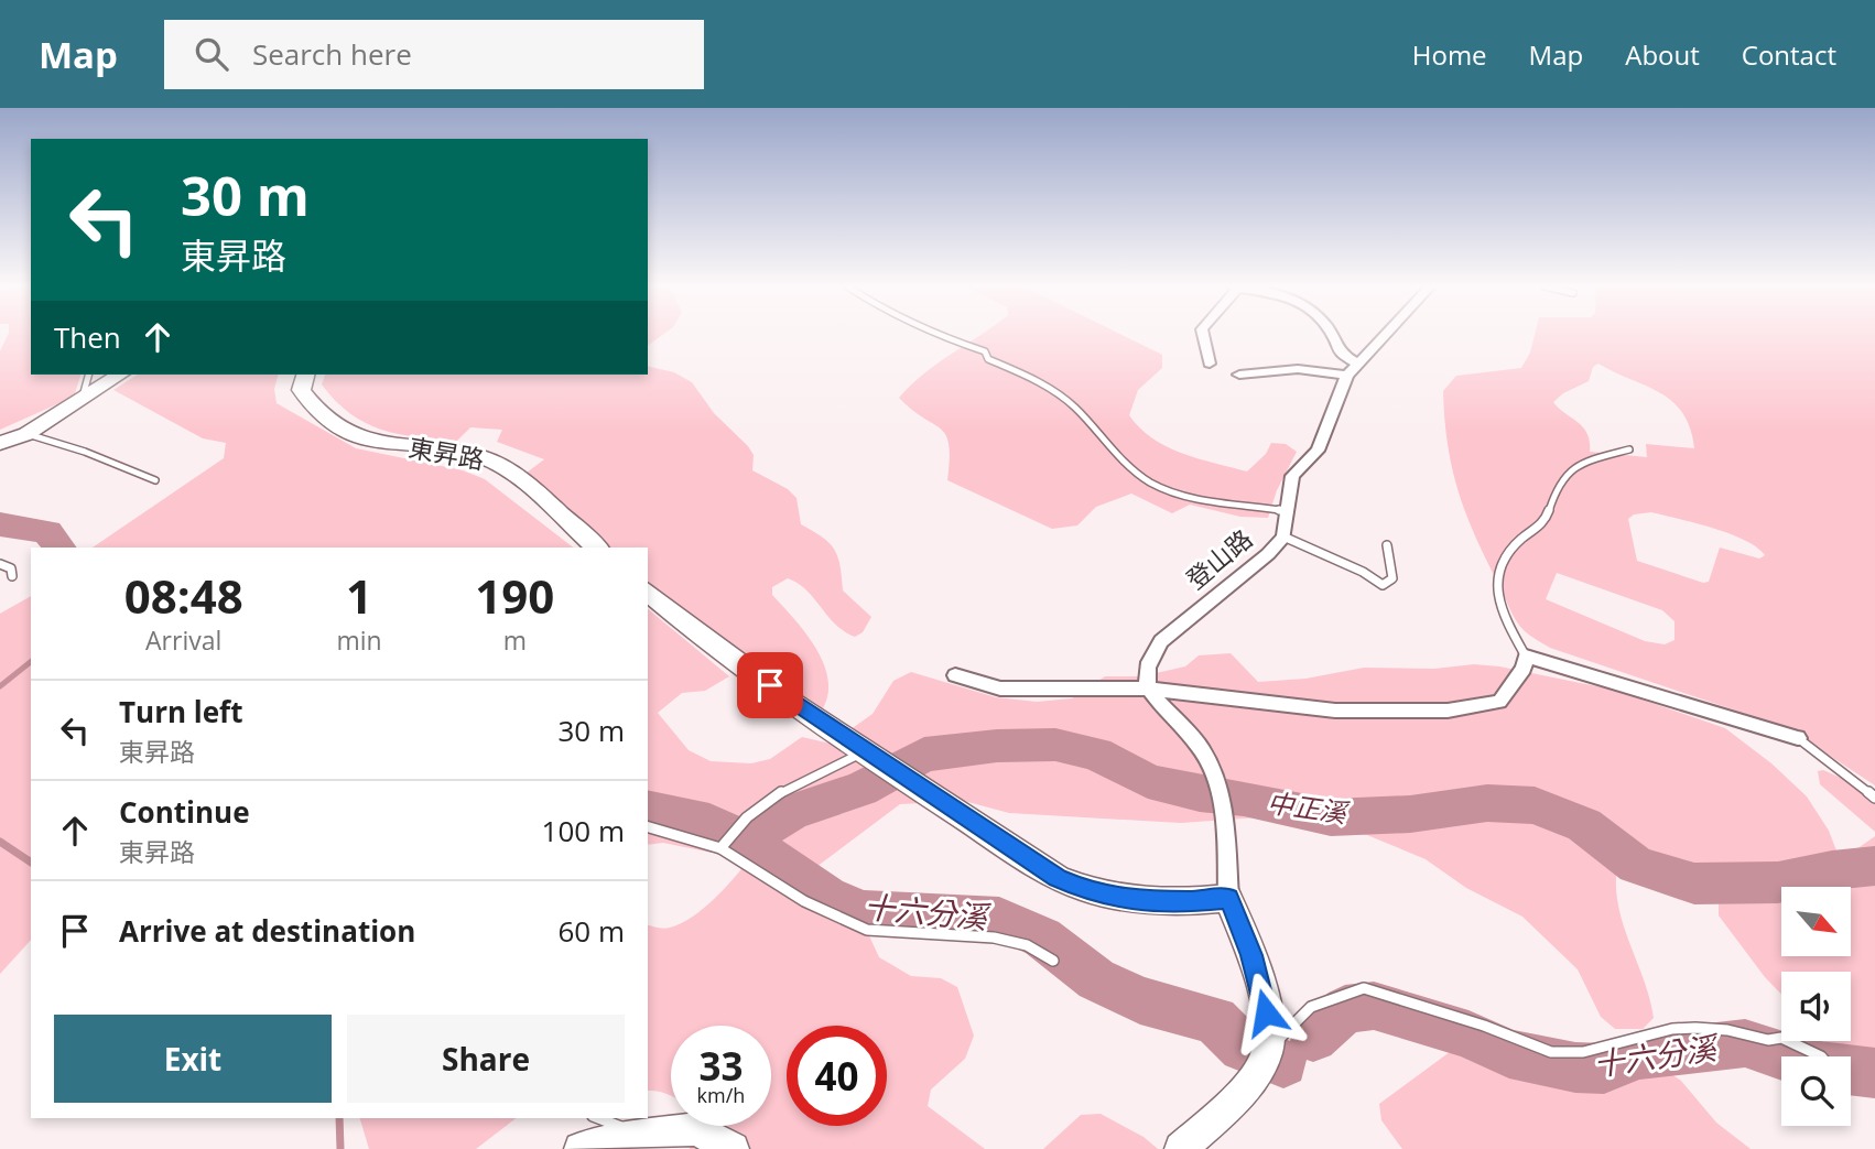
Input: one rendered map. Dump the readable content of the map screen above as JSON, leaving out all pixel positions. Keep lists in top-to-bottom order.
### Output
{
  "streets": {
    "street": ["東昇路", "登山路"]
  },
  "water": ["中正溪", "十六分溪"],
  "north": "bottom right",
  "page": {
    "header": "Map",
    "search": "Search here",
    "nav": [
      "Home",
      "Map",
      "About",
      "Contact"
    ],
    "turn": ["30 m", "東昇路"],
    "then": "Then",
    "eta": [
      "08:48",
      "Arrival",
      "1",
      "min",
      "190",
      "m"
    ],
    "list": [
      {
        "name": "Turn left",
        "note": "東昇路",
        "value": "30 m"
      },
      {
        "name": "Continue",
        "note": "東昇路",
        "value": "100 m"
      },
      {
        "name": "Arrive at destination",
        "value": "60 m"
      }
    ],
    "buttons": ["Exit", "Share"],
    "speed": "33 km/h",
    "limit": "40"
  }
}
